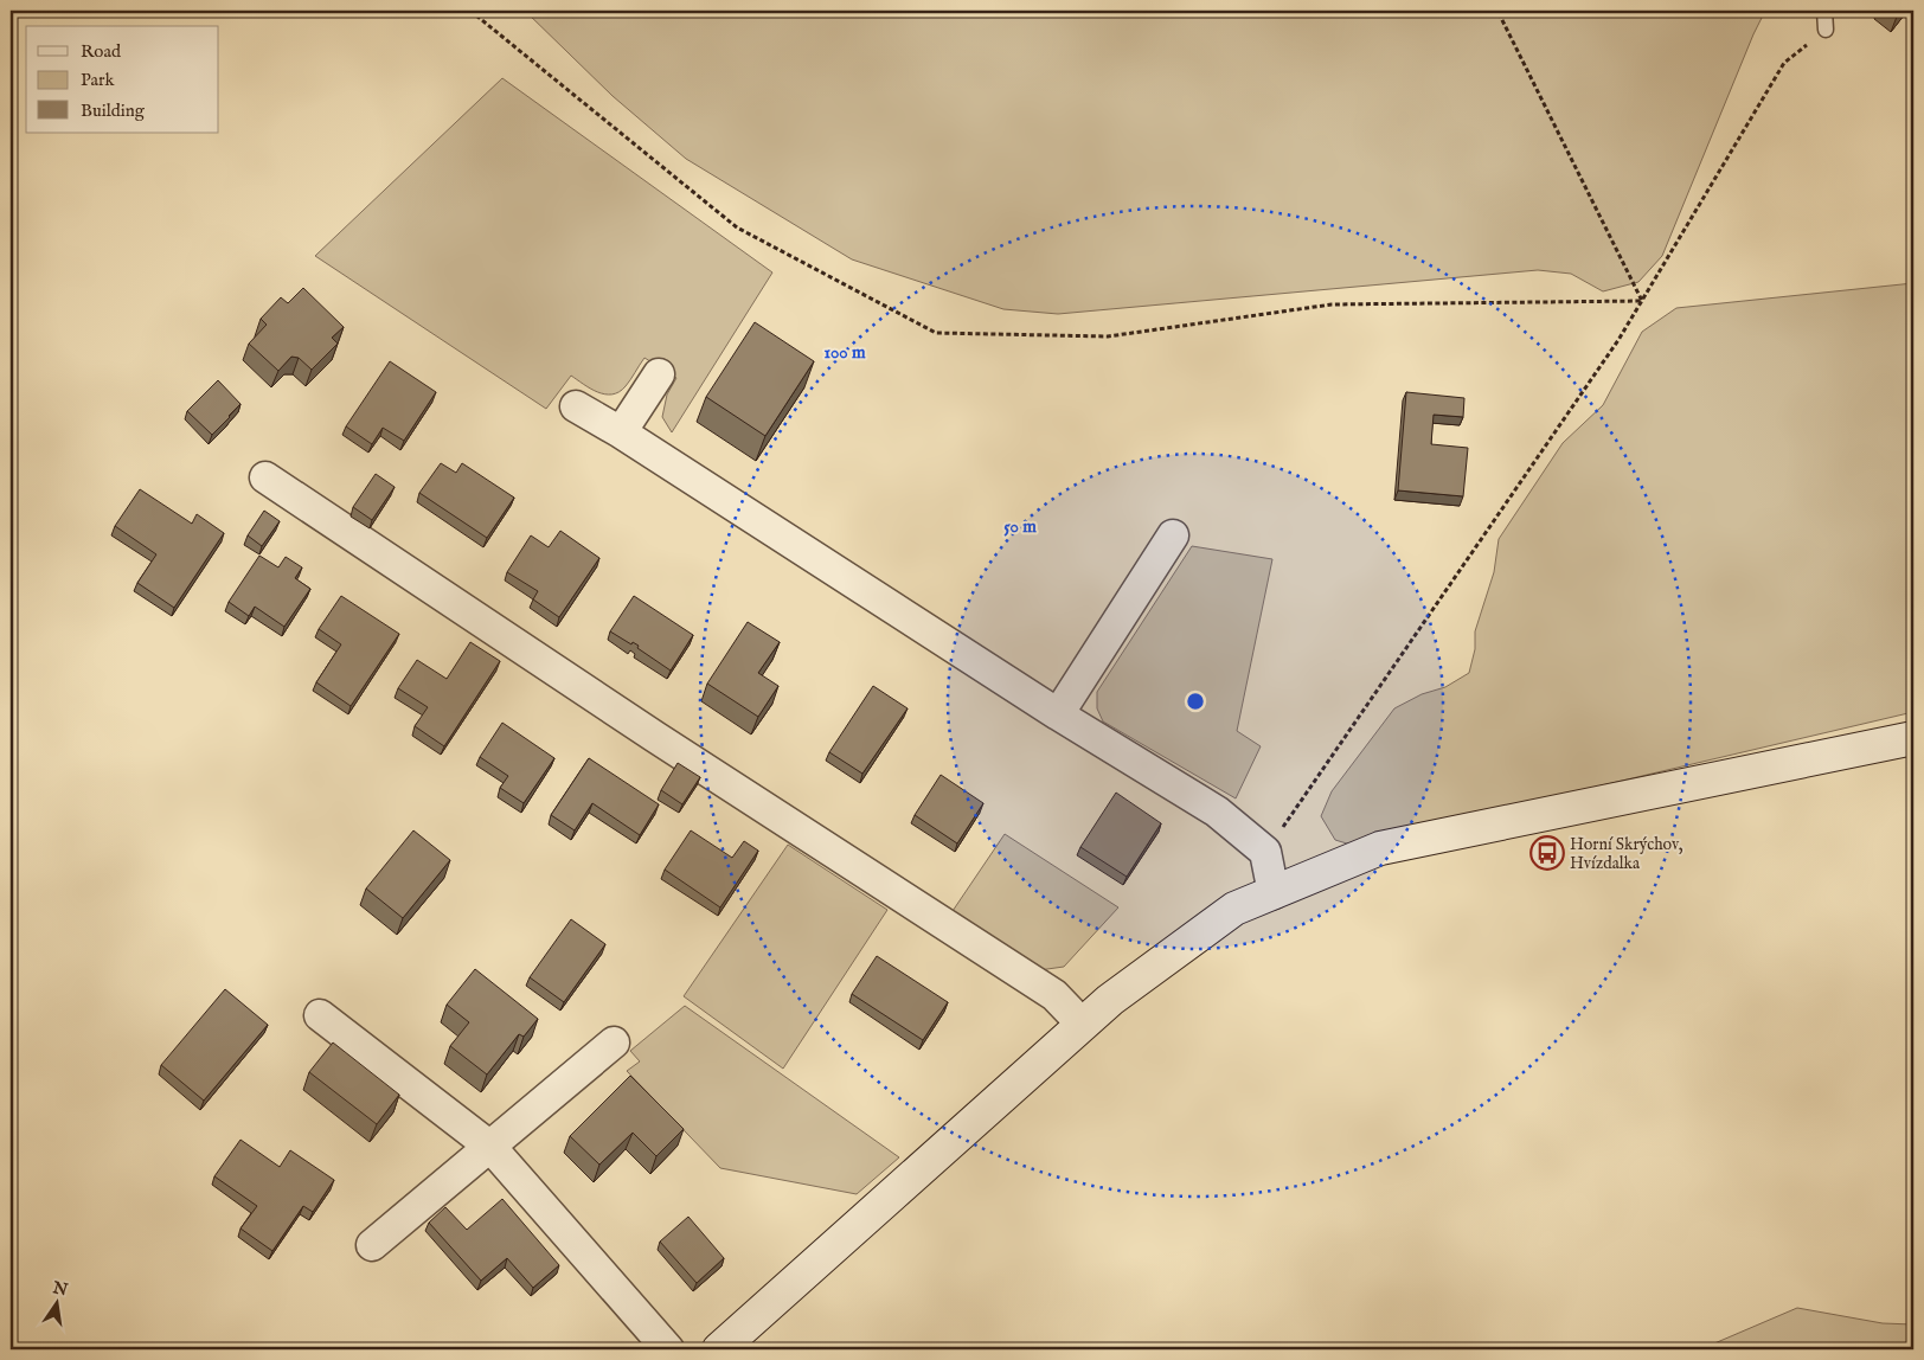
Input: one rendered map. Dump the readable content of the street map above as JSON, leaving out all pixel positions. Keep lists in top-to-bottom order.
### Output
{
  "places": {
    "bus stop": ["Horní Skrýchov, Hvízdalka"]
  },
  "legend": ["Road", "Park", "Building"],
  "north": "top",
  "rings": ["100 m", "50 m"]
}
